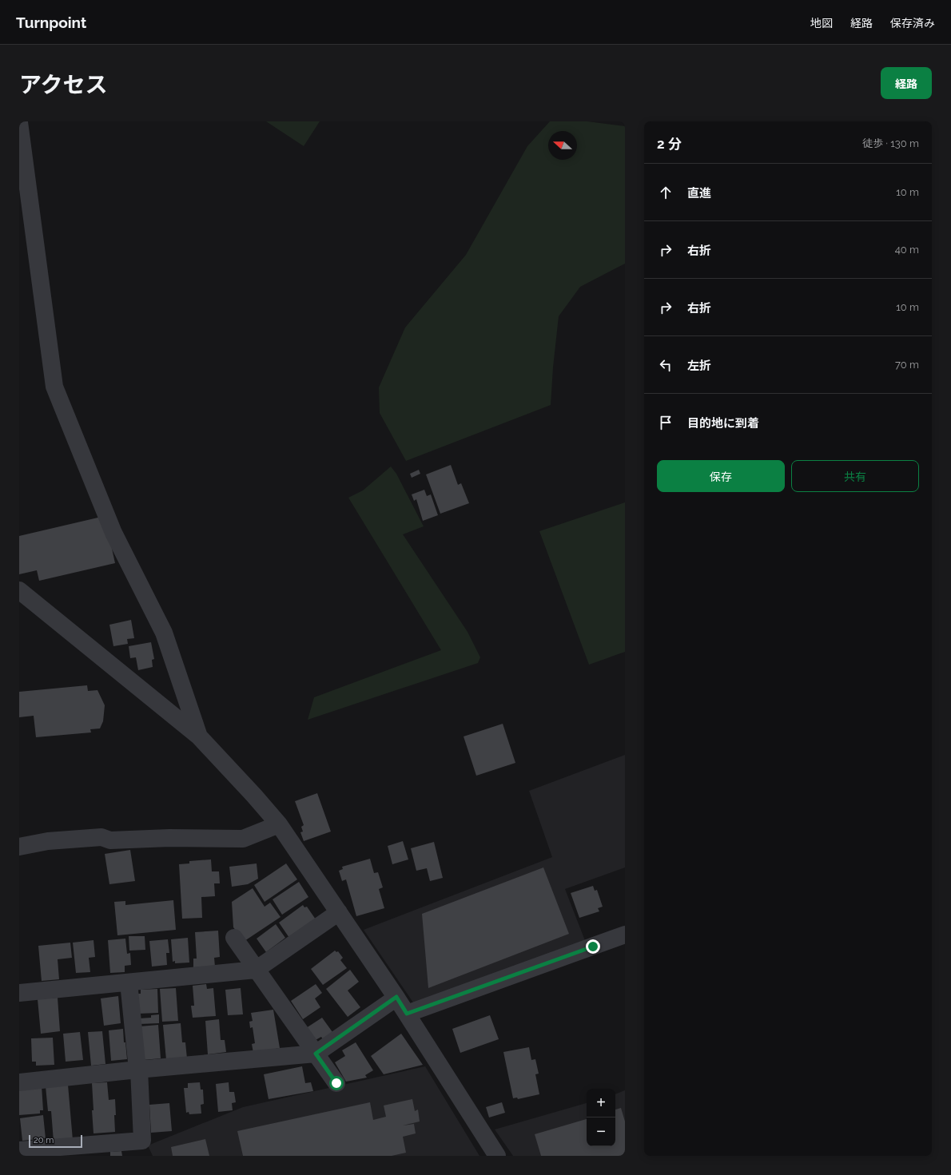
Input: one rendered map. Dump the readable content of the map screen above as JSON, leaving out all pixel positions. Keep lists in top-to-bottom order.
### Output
{
  "scale_bar": "20 m",
  "north": "left",
  "page": {
    "header": "Turnpoint",
    "nav": ["地図", "経路", "保存済み"],
    "title": "アクセス",
    "buttons": [
      "経路",
      ["保存", "共有"]
    ],
    "heading": ["2 分", "徒歩 · 130 m"],
    "list": [
      ["直進", "10 m"],
      ["右折", "40 m"],
      ["右折", "10 m"],
      ["左折", "70 m"],
      "目的地に到着"
    ],
    "map_buttons": ["+", "−"],
    "scale": "20 m"
  }
}
